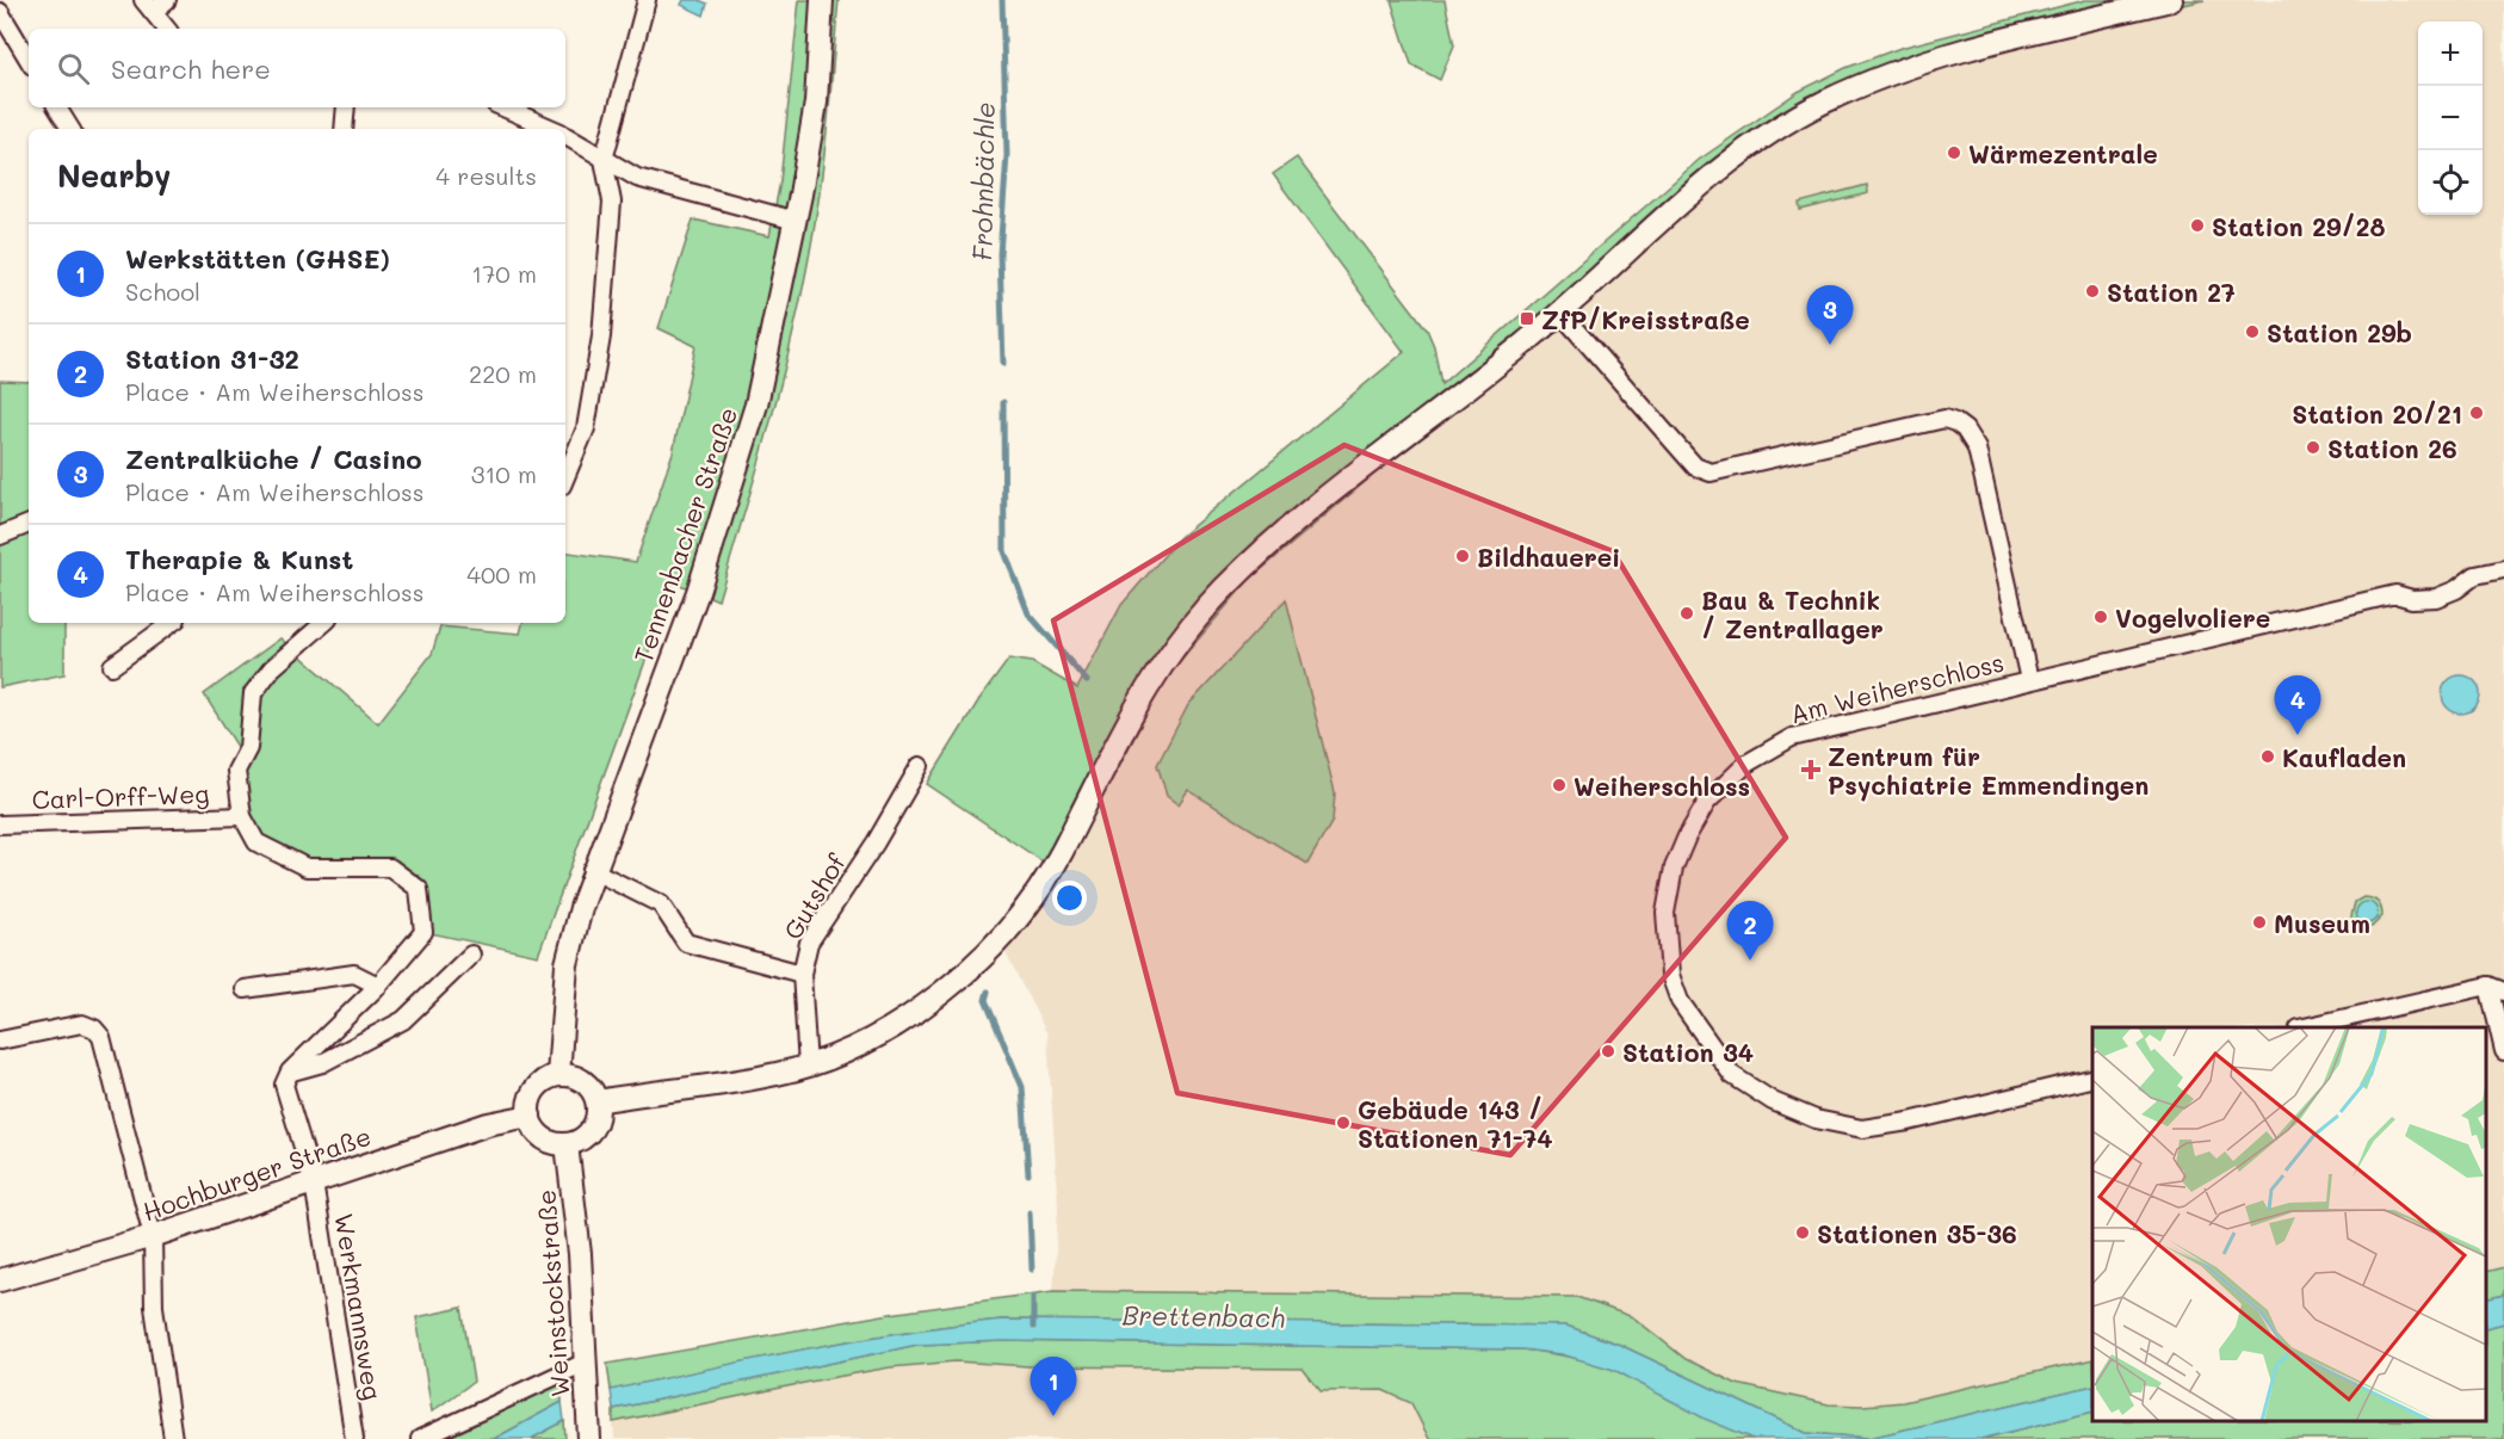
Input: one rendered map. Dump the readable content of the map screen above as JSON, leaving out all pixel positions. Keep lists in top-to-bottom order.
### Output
{
  "streets": {
    "street": [
      "Tennenbacher Straße",
      "Am Weiherschloss",
      "Carl-Orff-Weg",
      "Gutshof",
      "Hochburger Straße",
      "Weinstockstraße",
      "Werkmannsweg"
    ]
  },
  "crossings": [
    ["Tennenbacher Straße", "Hochburger Straße"],
    ["Tennenbacher Straße", "Weinstockstraße"],
    ["Hochburger Straße", "Weinstockstraße"],
    ["Hochburger Straße", "Werkmannsweg"]
  ],
  "water": ["Frohnbächle", "Brettenbach"],
  "places": {
    "other": [
      "Wärmezentrale",
      "Station 29/28",
      "Station 27",
      "Station 29b",
      "Station 20/21",
      "Station 26",
      "Bildhauerei",
      "Bau & Technik / Zentrallager",
      "Vogelvoliere",
      "Kaufladen",
      "Weiherschloss",
      "Museum",
      "Station 34",
      "Gebäude 143 / Stationen 71-74",
      "Stationen 35-36"
    ],
    "transit": ["ZfP/Kreisstraße"],
    "health": ["Zentrum für Psychiatrie Emmendingen"]
  },
  "page": {
    "map_buttons": ["+", "−"],
    "search": "Search here",
    "heading": ["Nearby", "4 results"],
    "list": [
      {
        "mark": "1",
        "name": "Werkstätten (GHSE)",
        "note": "School",
        "value": "170 m"
      },
      {
        "mark": "2",
        "name": "Station 31-32",
        "note": "Place · Am Weiherschloss",
        "value": "220 m"
      },
      {
        "mark": "3",
        "name": "Zentralküche / Casino",
        "note": "Place · Am Weiherschloss",
        "value": "310 m"
      },
      {
        "mark": "4",
        "name": "Therapie & Kunst",
        "note": "Place · Am Weiherschloss",
        "value": "400 m"
      }
    ],
    "pins": [
      "3",
      "4",
      "2",
      "1"
    ]
  }
}
